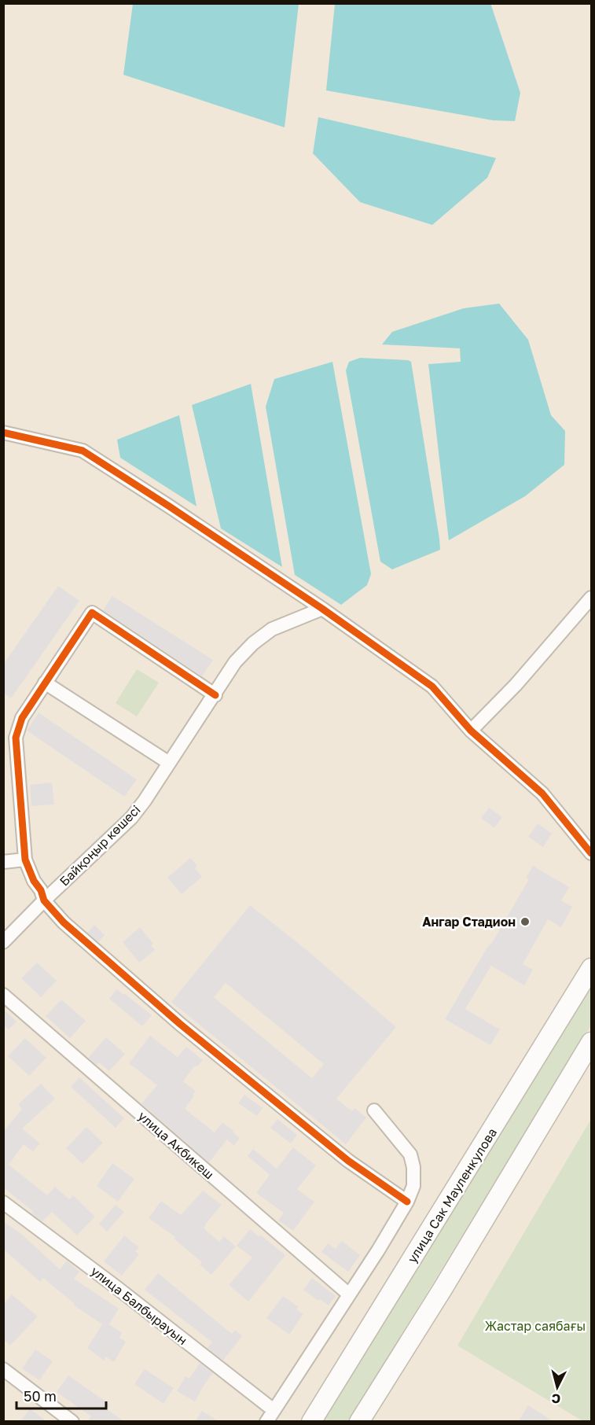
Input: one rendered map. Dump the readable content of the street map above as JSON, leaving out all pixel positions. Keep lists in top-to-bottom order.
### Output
{
  "streets": {
    "main road": ["улица Сак Мауленкулова"],
    "street": ["Байқоңыр көшесі", "улица Акбикеш", "улица Балбырауын"]
  },
  "parks": ["Жастар саябағы"],
  "places": ["Ангар Стадион"],
  "scale_bar": "50 m",
  "north": "bottom"
}
